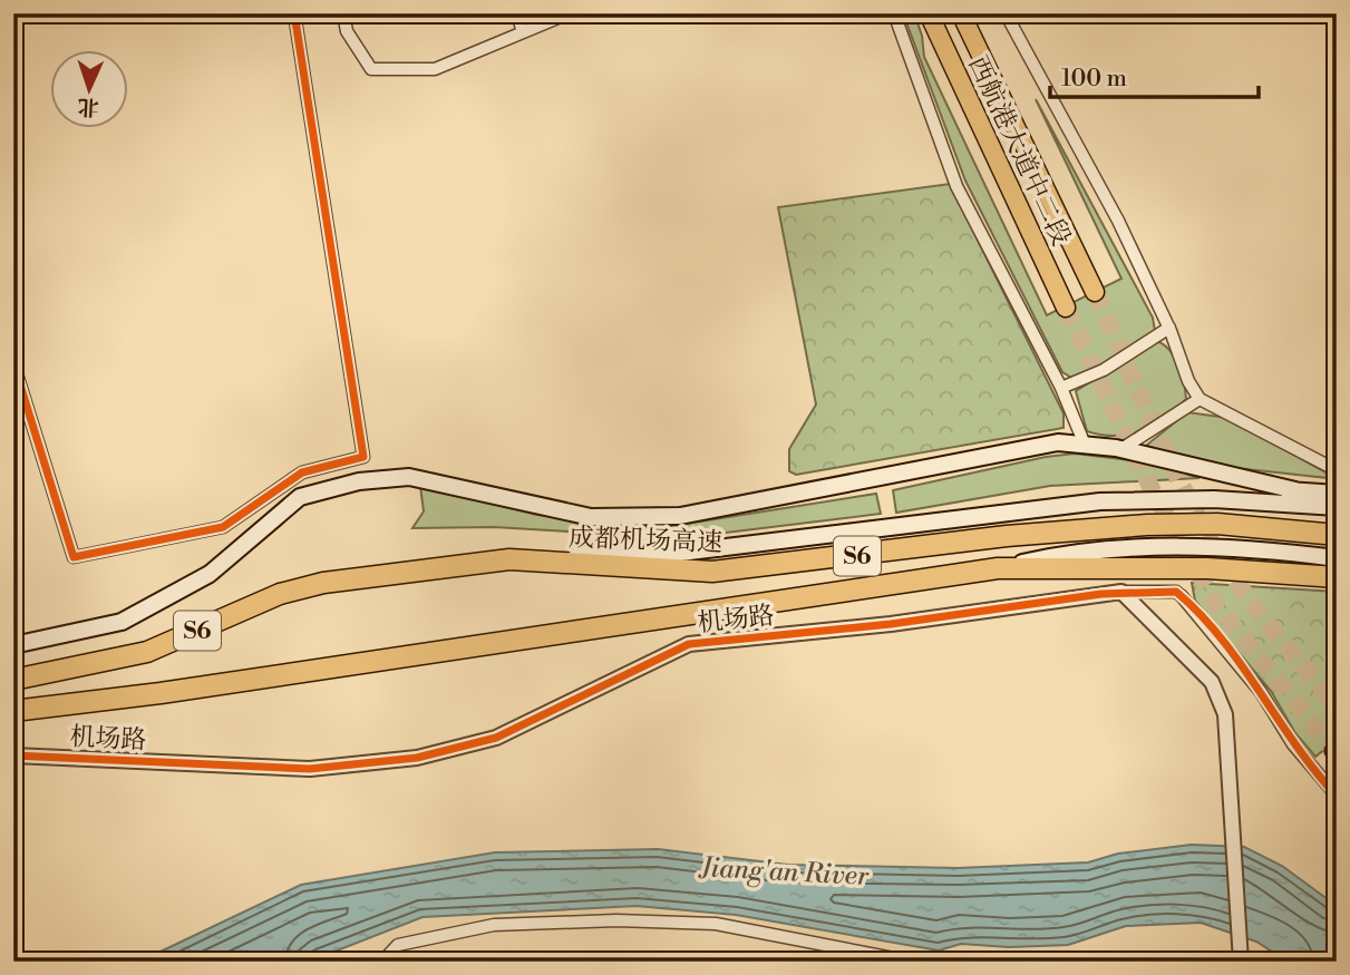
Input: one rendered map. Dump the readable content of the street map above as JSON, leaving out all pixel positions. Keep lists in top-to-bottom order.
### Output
{
  "streets": {
    "highway": ["成都机场高速", "S6"],
    "main road": ["西航港大道中二段"],
    "street": ["机场路"]
  },
  "water": ["Jiang'an River"],
  "scale_bar": "100 m",
  "north": "bottom"
}
